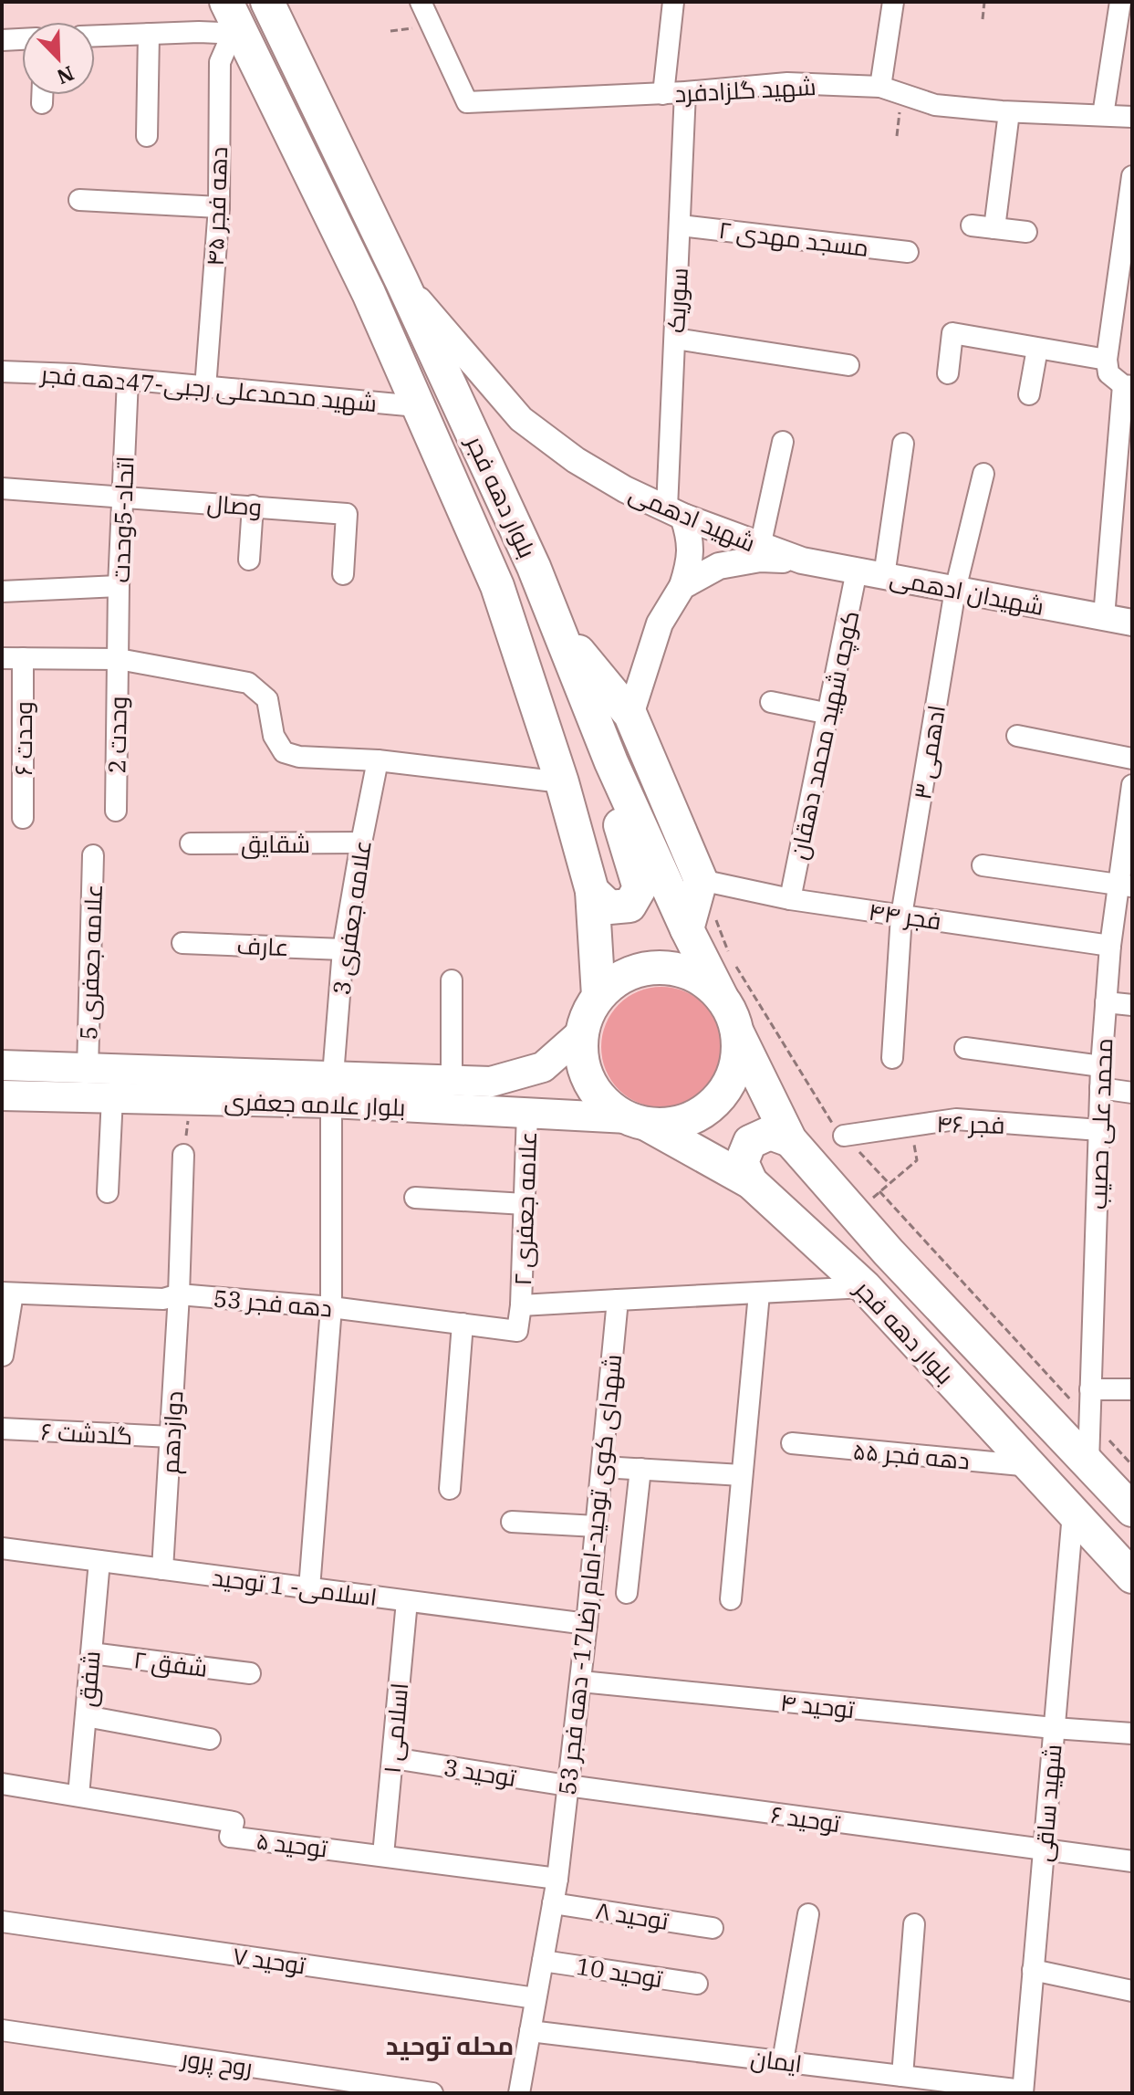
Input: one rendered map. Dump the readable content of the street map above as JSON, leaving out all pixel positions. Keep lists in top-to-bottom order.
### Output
{
  "streets": {
    "main road": ["بلوار دهه فجر", "بلوار علامه جعفری"],
    "street": [
      "شهید گلزادفرد",
      "دهه فجر ۴۵",
      "مسجد مهدی ۲",
      "سوریک",
      "شهید محمدعلی رجبی-47دهه فجر",
      "وصال",
      "شهید ادهمی",
      "اتحاد-5وحدت",
      "شهیدان ادهمی",
      "وحدت 2",
      "کوچه شهید محمد دهقان",
      "وحدت ۶",
      "ادهمی ۳",
      "شقایق",
      "فجر ۴۴",
      "علامه جعفری 3",
      "عارف",
      "علامه جعفری 5",
      "فجر ۴۶",
      "محمد علی حصیب",
      "علامه جعفری ۲",
      "دهه فجر 53",
      "دوازدهم",
      "گلدشت ۶",
      "دهه فجر ۵۵",
      "شهدای کوی توحید-امام رضا17- دهه فجر 53",
      "اسلامی- 1 توحید",
      "شفق ۲",
      "شفق",
      "توحید ۴",
      "اسلامی ۱",
      "توحید 3",
      "شهید ساقی",
      "توحید ۶",
      "توحید ۵",
      "توحید ۸",
      "توحید ۷",
      "توحید 10",
      "ایمان",
      "روح پرور"
    ]
  },
  "crossings": [
    ["شهید گلزادفرد", "سوریک"],
    ["دهه فجر ۴۵", "شهید محمدعلی رجبی-47دهه فجر"],
    ["دهه فجر ۴۵", "بلوار دهه فجر"],
    ["مسجد مهدی ۲", "سوریک"],
    ["سوریک", "شهید ادهمی"],
    ["شهید محمدعلی رجبی-47دهه فجر", "بلوار دهه فجر"],
    ["شهید محمدعلی رجبی-47دهه فجر", "اتحاد-5وحدت"],
    ["بلوار دهه فجر", "شهید ادهمی"],
    ["بلوار دهه فجر", "بلوار علامه جعفری"],
    ["بلوار دهه فجر", "محمد علی حصیب"],
    ["بلوار دهه فجر", "دهه فجر ۵۵"],
    ["بلوار دهه فجر", "شهید ساقی"],
    ["وصال", "اتحاد-5وحدت"],
    ["شهید ادهمی", "شهیدان ادهمی"],
    ["اتحاد-5وحدت", "وحدت 2"],
    ["شهیدان ادهمی", "کوچه شهید محمد دهقان"],
    ["شهیدان ادهمی", "ادهمی ۳"],
    ["کوچه شهید محمد دهقان", "فجر ۴۴"],
    ["ادهمی ۳", "فجر ۴۴"],
    ["شقایق", "علامه جعفری 3"],
    ["فجر ۴۴", "محمد علی حصیب"],
    ["علامه جعفری 3", "عارف"],
    ["علامه جعفری 3", "بلوار علامه جعفری"],
    ["علامه جعفری 3", "دهه فجر 53"],
    ["علامه جعفری 3", "اسلامی- 1 توحید"],
    ["علامه جعفری 5", "بلوار علامه جعفری"],
    ["بلوار علامه جعفری", "علامه جعفری ۲"],
    ["فجر ۴۶", "محمد علی حصیب"],
    ["علامه جعفری ۲", "دهه فجر 53"],
    ["دهه فجر 53", "دوازدهم"],
    ["دوازدهم", "گلدشت ۶"],
    ["دوازدهم", "اسلامی- 1 توحید"],
    ["شهدای کوی توحید-امام رضا17- دهه فجر 53", "اسلامی- 1 توحید"],
    ["شهدای کوی توحید-امام رضا17- دهه فجر 53", "توحید ۴"],
    ["شهدای کوی توحید-امام رضا17- دهه فجر 53", "توحید 3"],
    ["شهدای کوی توحید-امام رضا17- دهه فجر 53", "توحید ۶"],
    ["شهدای کوی توحید-امام رضا17- دهه فجر 53", "توحید ۵"],
    ["شهدای کوی توحید-امام رضا17- دهه فجر 53", "توحید ۸"],
    ["شهدای کوی توحید-امام رضا17- دهه فجر 53", "توحید ۷"],
    ["شهدای کوی توحید-امام رضا17- دهه فجر 53", "توحید 10"],
    ["شهدای کوی توحید-امام رضا17- دهه فجر 53", "ایمان"],
    ["اسلامی- 1 توحید", "شفق"],
    ["اسلامی- 1 توحید", "اسلامی ۱"],
    ["شفق ۲", "شفق"],
    ["شفق", "توحید ۵"],
    ["توحید ۴", "شهید ساقی"],
    ["اسلامی ۱", "توحید 3"],
    ["اسلامی ۱", "توحید ۵"],
    ["توحید 3", "توحید ۶"],
    ["شهید ساقی", "توحید ۶"],
    ["شهید ساقی", "ایمان"]
  ],
  "districts": ["محله توحید"],
  "north": "bottom right"
}
